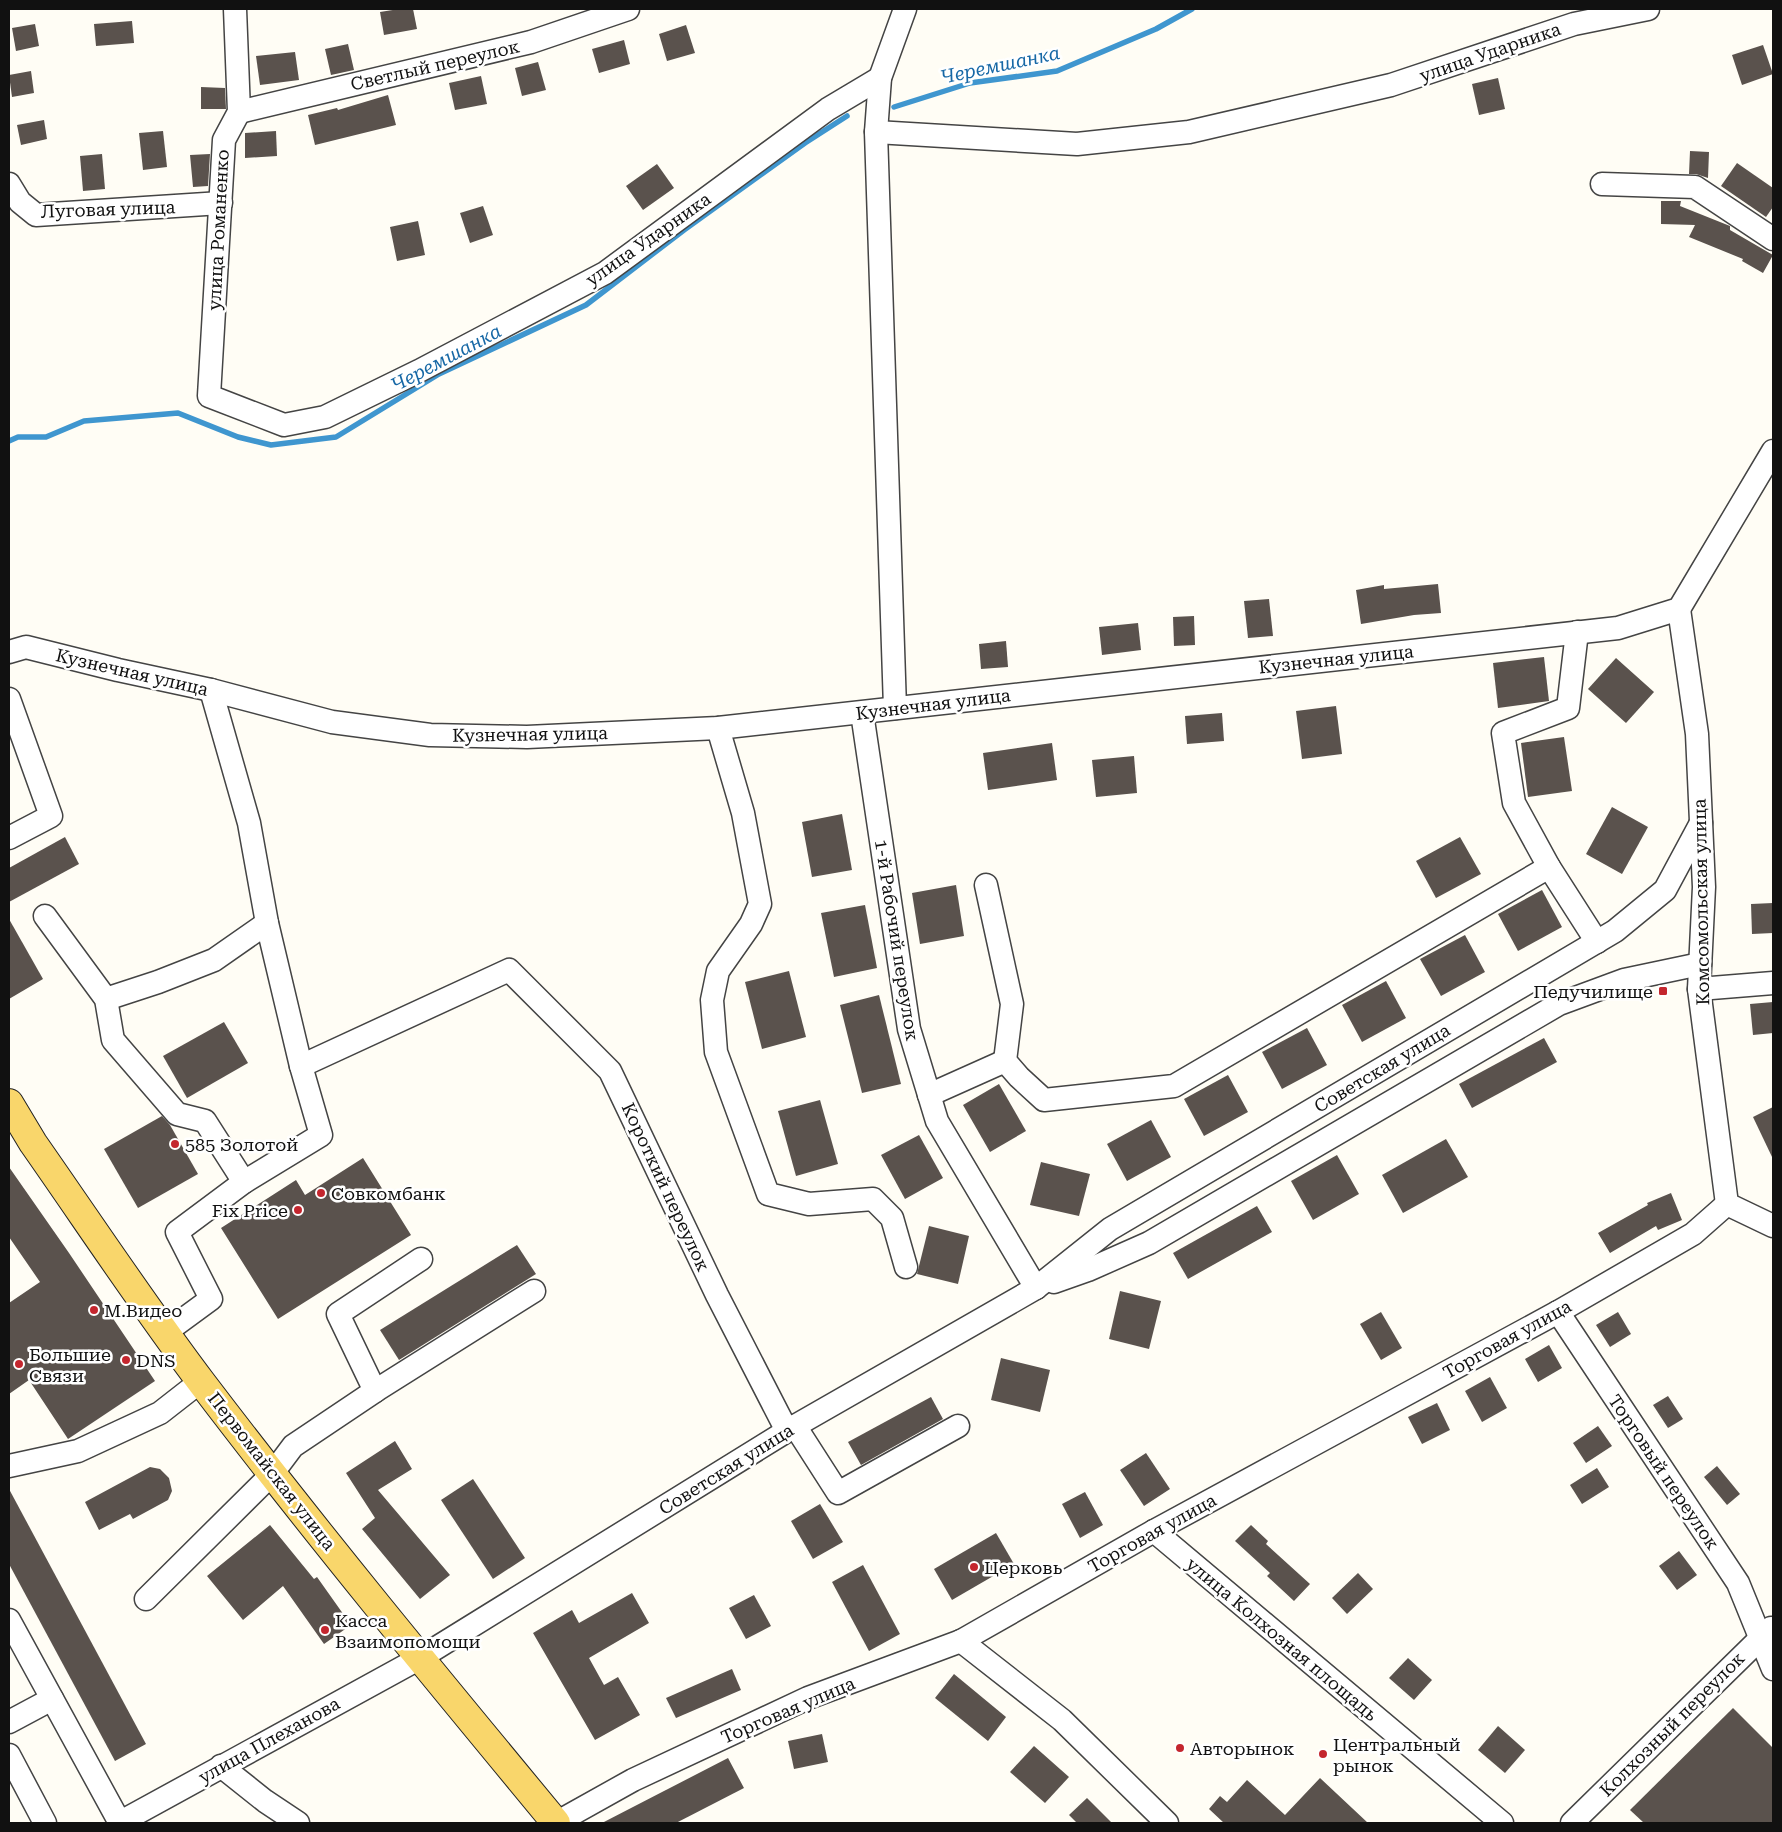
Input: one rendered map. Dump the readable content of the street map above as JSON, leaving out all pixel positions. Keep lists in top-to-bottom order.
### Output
{
  "streets": {
    "main road": ["Первомайская улица"],
    "street": [
      "улица Ударника",
      "Светлый переулок",
      "Луговая улица",
      "улица Романенко",
      "Кузнечная улица",
      "Комсомольская улица",
      "1-й Рабочий переулок",
      "Советская улица",
      "Короткий переулок",
      "Торговая улица",
      "Торговый переулок",
      "улица Колхозная площадь",
      "Колхозный переулок",
      "улица Плеханова"
    ]
  },
  "crossings": [
    ["улица Ударника", "улица Романенко"],
    ["Светлый переулок", "улица Романенко"],
    ["Луговая улица", "улица Романенко"],
    ["Кузнечная улица", "Комсомольская улица"],
    ["Кузнечная улица", "1-й Рабочий переулок"],
    ["Комсомольская улица", "Советская улица"],
    ["Комсомольская улица", "Торговая улица"],
    ["1-й Рабочий переулок", "Советская улица"],
    ["Советская улица", "Короткий переулок"],
    ["Советская улица", "Первомайская улица"],
    ["Советская улица", "улица Плеханова"],
    ["Торговая улица", "Первомайская улица"],
    ["Торговая улица", "Торговый переулок"],
    ["Торговая улица", "улица Колхозная площадь"],
    ["Первомайская улица", "улица Плеханова"],
    ["Торговый переулок", "Колхозный переулок"]
  ],
  "water": ["Черемшанка"],
  "places": {
    "transit": ["Педучилище"],
    "other": [
      "585 Золотой",
      "Совкомбанк",
      "Fix Price",
      "М.Видео",
      "DNS",
      "Большие Связи",
      "Церковь",
      "Касса Взаимопомощи",
      "Авторынок",
      "Центральный рынок"
    ]
  }
}
